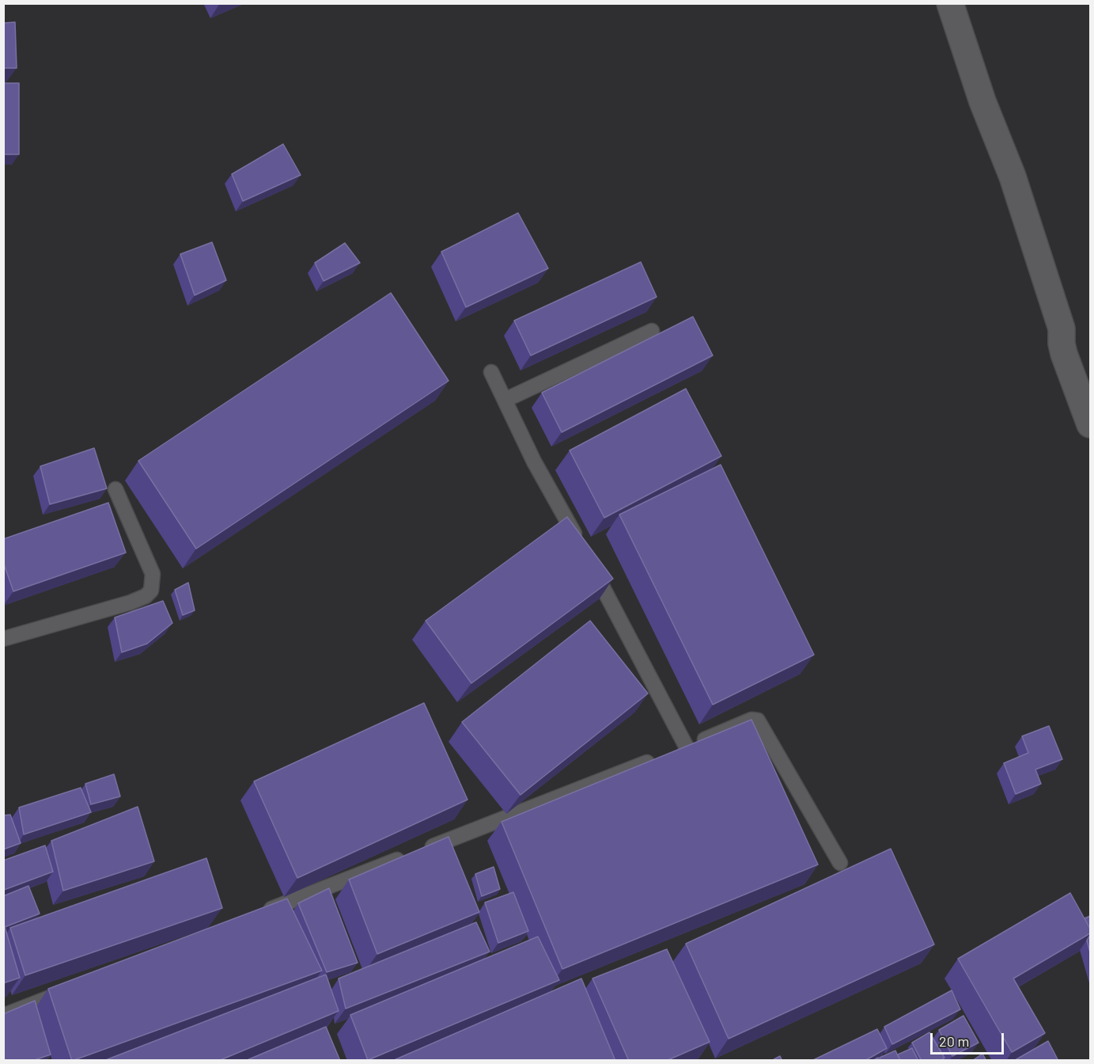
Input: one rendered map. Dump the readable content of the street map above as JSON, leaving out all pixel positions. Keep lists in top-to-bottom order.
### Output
{
  "scale_bar": "20 m"
}
